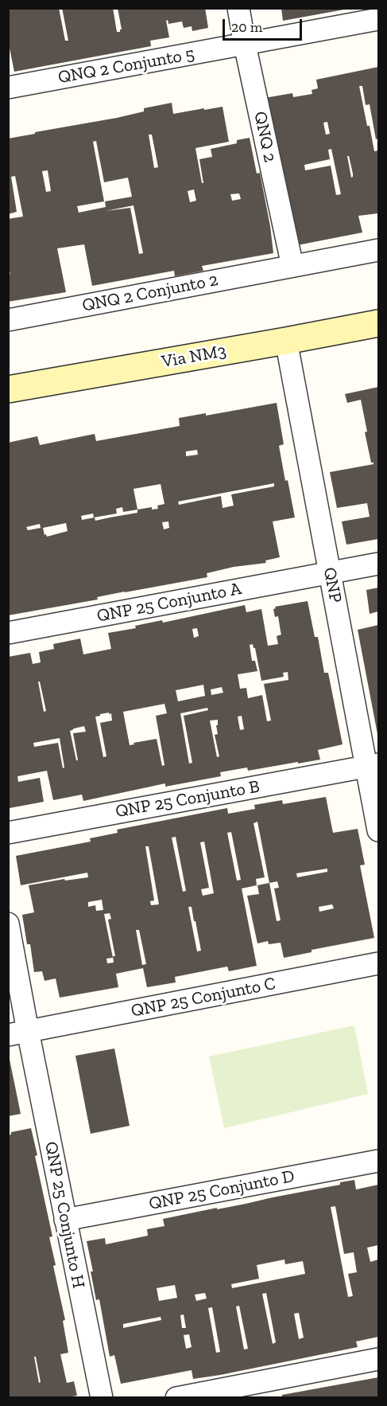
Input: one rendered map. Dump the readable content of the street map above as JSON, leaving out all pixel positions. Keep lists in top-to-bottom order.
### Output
{
  "streets": {
    "main road": ["Via NM3"],
    "street": [
      "QNQ 2 Conjunto 5",
      "QNQ 2",
      "QNQ 2 Conjunto 2",
      "QNP",
      "QNP 25 Conjunto A",
      "QNP 25 Conjunto B",
      "QNP 25 Conjunto C",
      "QNP 25 Conjunto D",
      "QNP 25 Conjunto H"
    ]
  },
  "crossings": [
    ["QNQ 2 Conjunto 5", "QNQ 2"],
    ["QNQ 2", "QNQ 2 Conjunto 2"],
    ["Via NM3", "QNP"],
    ["QNP", "QNP 25 Conjunto A"],
    ["QNP", "QNP 25 Conjunto B"],
    ["QNP 25 Conjunto C", "QNP 25 Conjunto H"],
    ["QNP 25 Conjunto D", "QNP 25 Conjunto H"]
  ],
  "scale_bar": "20 m"
}
